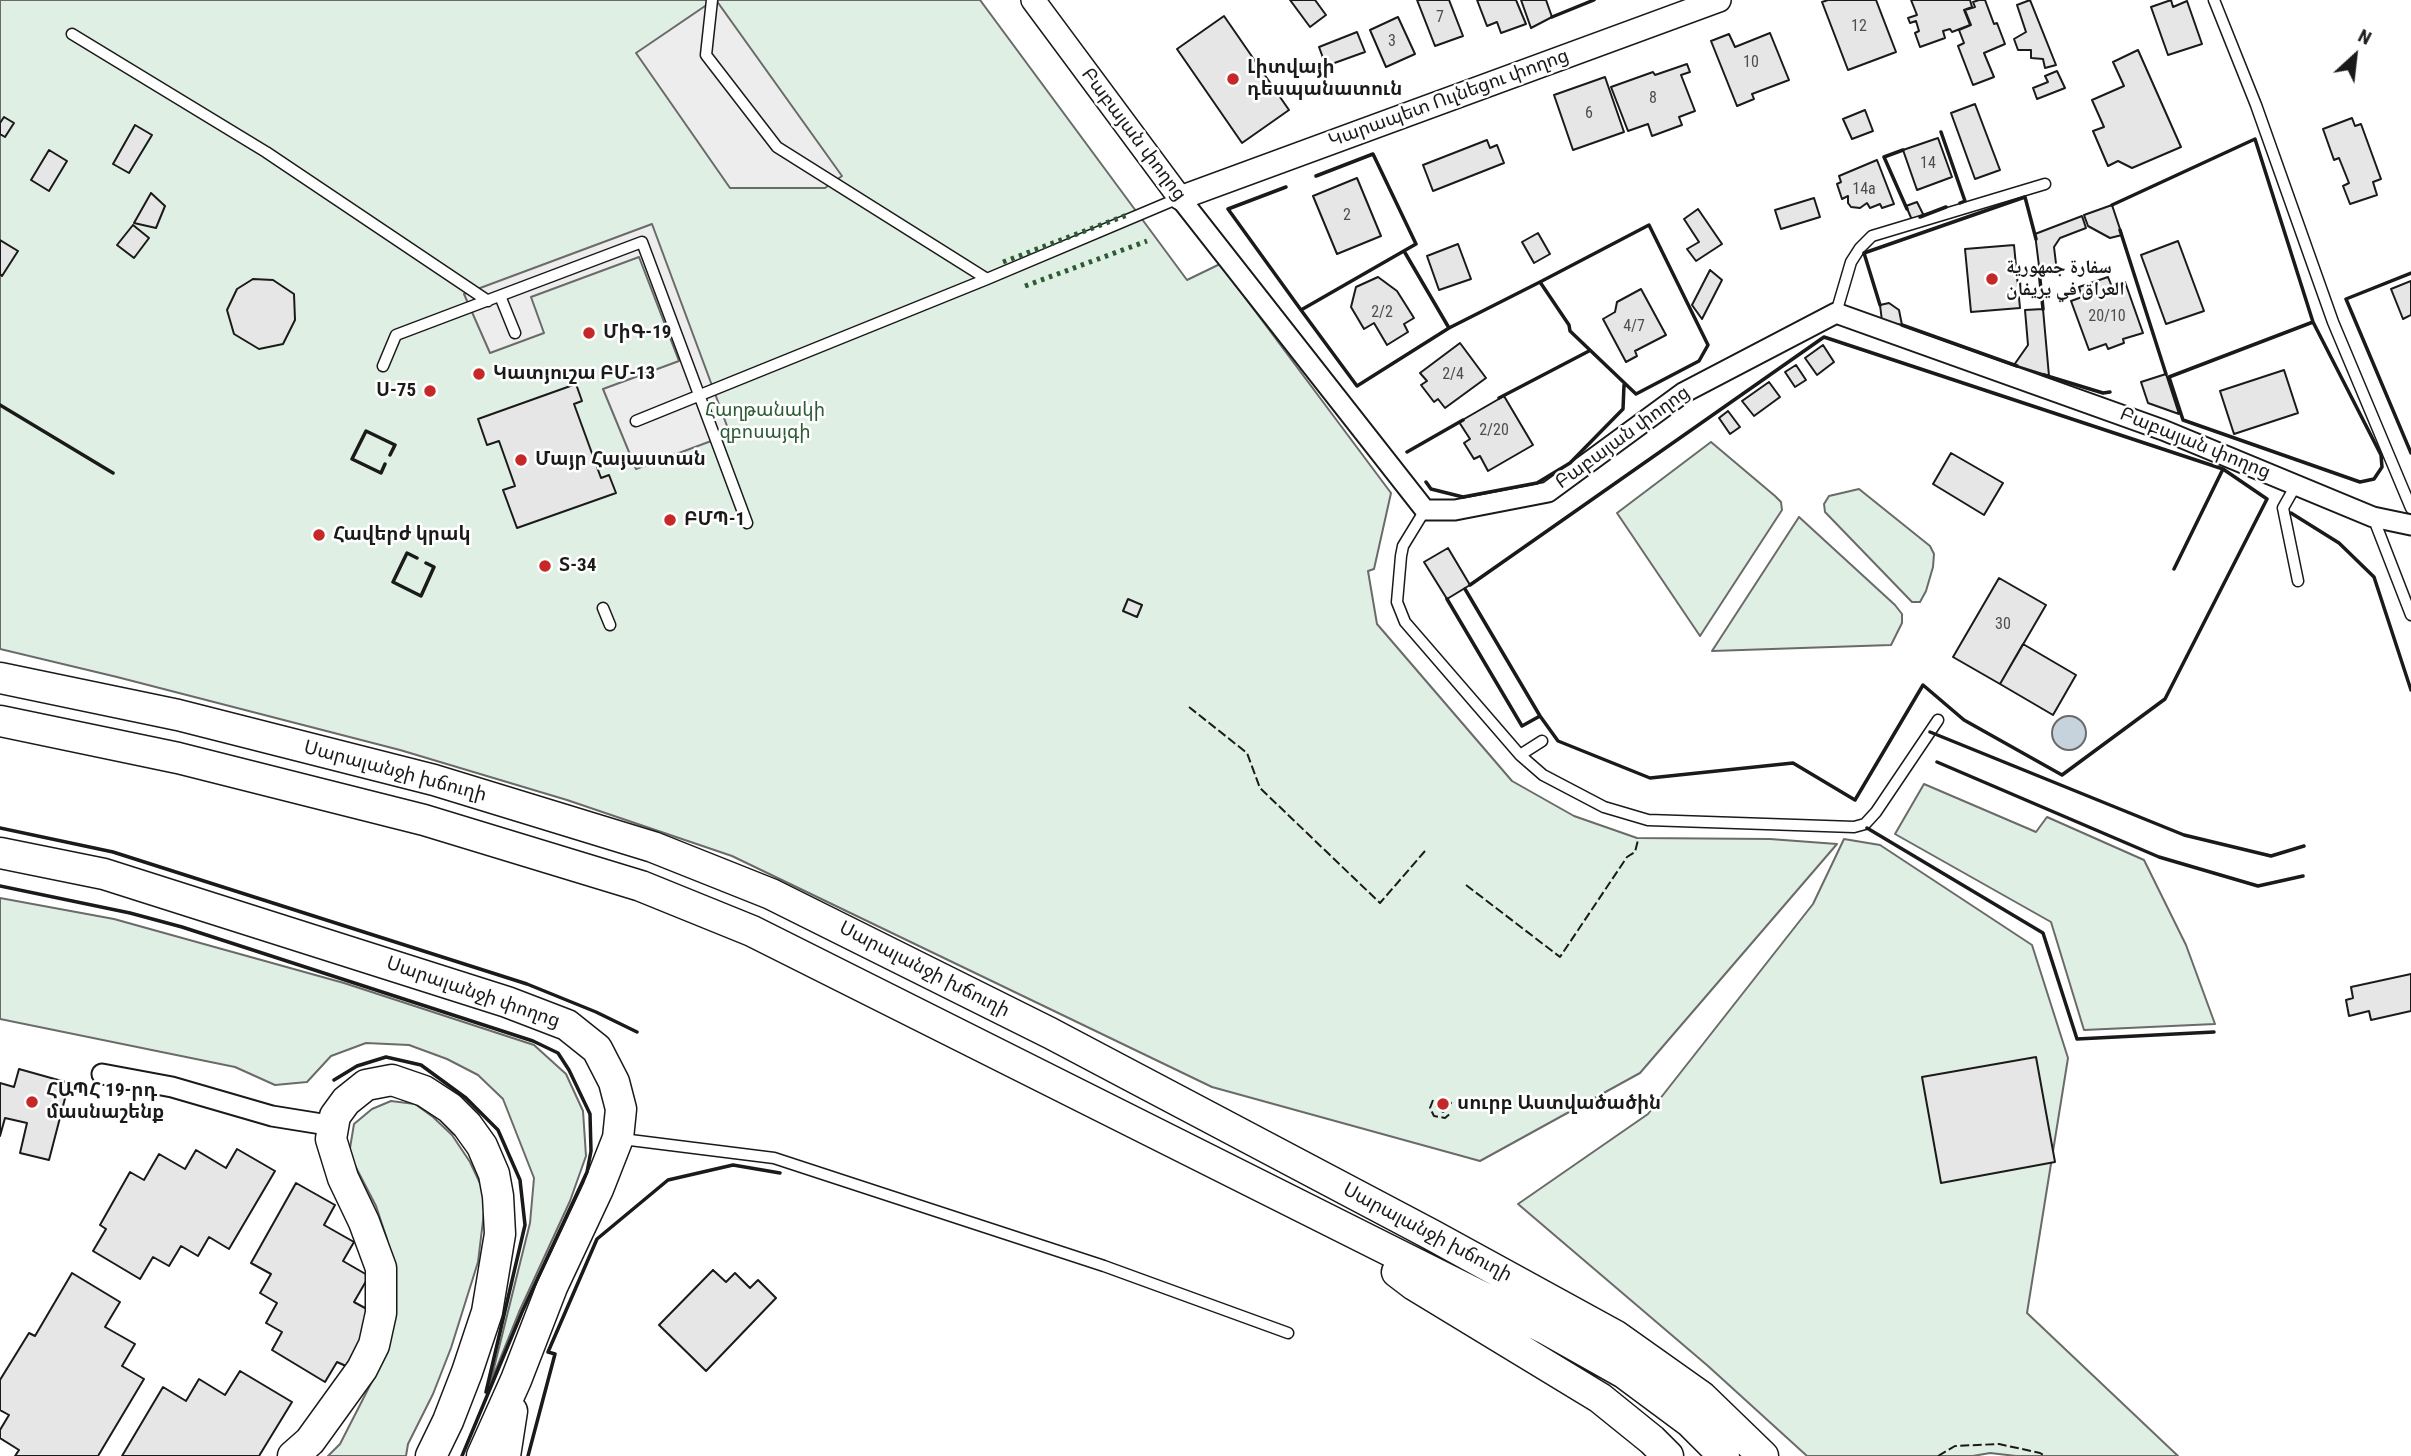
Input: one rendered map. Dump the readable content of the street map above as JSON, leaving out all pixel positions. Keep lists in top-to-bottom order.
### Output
{
  "streets": {
    "main road": ["Սարալանջի խճուղի", "Սարալանջի փողոց"],
    "street": ["Կարապետ Ուլնեցու փողոց", "Բաբայան փողոց"]
  },
  "crossings": [
    ["Կարապետ Ուլնեցու փողոց", "Բաբայան փողոց"]
  ],
  "parks": ["Հաղթանակի զբոսայգի"],
  "places": [
    "Լիտվայի դեսպանատուն",
    "سفارة جمهورية العراق في يريفان",
    "ՄիԳ-19",
    "Կատյուշա ԲՄ-13",
    "Ս-75",
    "Մայր Հայաստան",
    "ԲՄՊ-1",
    "Հավերժ կրակ",
    "Տ-34",
    "ՀԱՊՀ 19-րդ մասնաշենք",
    "սուրբ Աստվածածին"
  ],
  "house_numbers": [
    "7",
    "12",
    "3",
    "10",
    "8",
    "6",
    "14",
    "14a",
    "2",
    "2/2",
    "20/10",
    "4/7",
    "2/4",
    "2/20",
    "30"
  ],
  "north": "top right"
}
